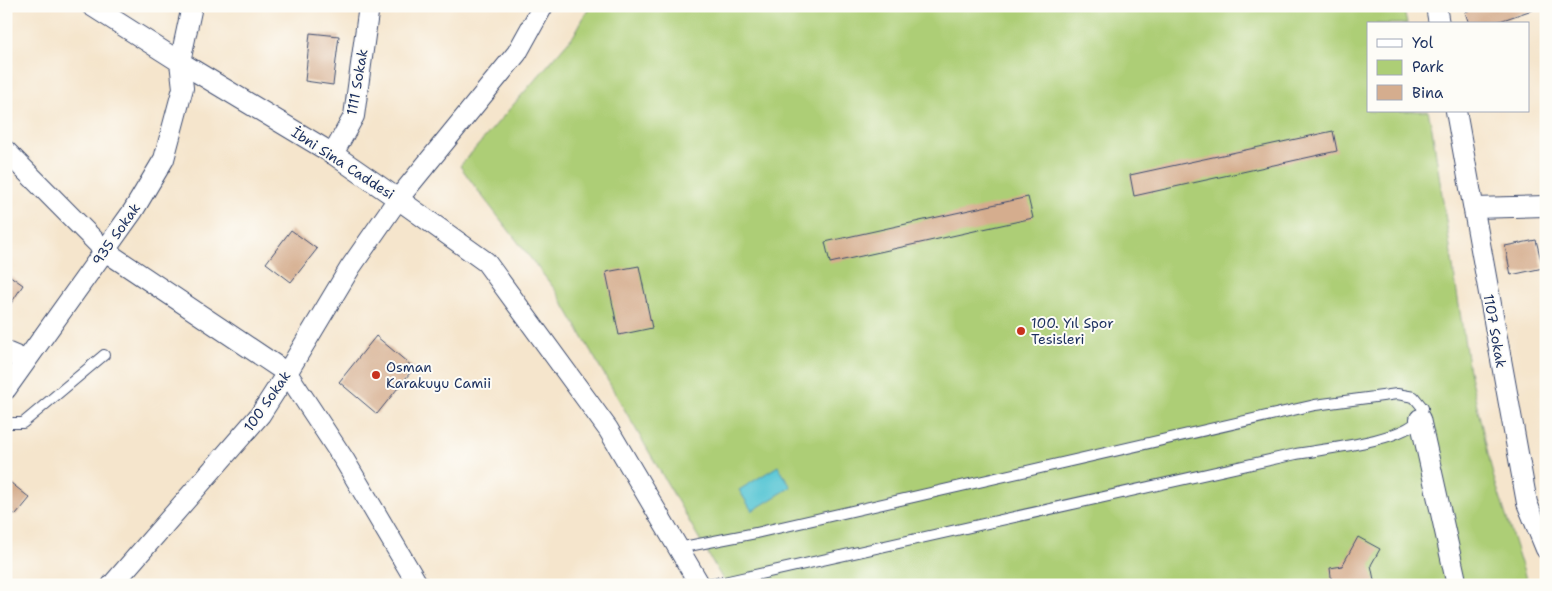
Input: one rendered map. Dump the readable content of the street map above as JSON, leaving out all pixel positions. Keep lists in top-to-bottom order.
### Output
{
  "streets": {
    "street": [
      "1111 Sokak",
      "İbni Sina Caddesi",
      "935 Sokak",
      "1107 Sokak",
      "100 Sokak"
    ]
  },
  "crossings": [
    ["1111 Sokak", "İbni Sina Caddesi"],
    ["İbni Sina Caddesi", "935 Sokak"],
    ["İbni Sina Caddesi", "100 Sokak"]
  ],
  "places": ["100. Yıl Spor Tesisleri", "Osman Karakuyu Camii"],
  "legend": ["Yol", "Park", "Bina"]
}
